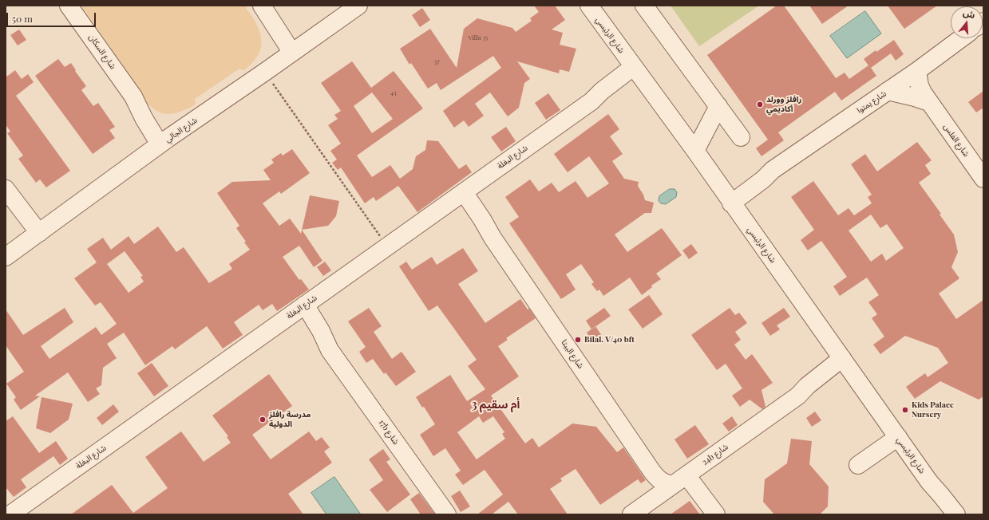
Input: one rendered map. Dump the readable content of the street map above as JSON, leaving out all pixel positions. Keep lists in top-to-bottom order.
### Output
{
  "streets": {
    "street": [
      "شارع الرئيسي",
      "شارع السكان",
      "شارع يمتوا",
      "شارع الجالي",
      "شارع الفلس",
      "شارع البغلة",
      "شارع البيتا",
      "17b شارع",
      "24b شارع"
    ]
  },
  "crossings": [
    ["شارع الرئيسي", "شارع يمتوا"],
    ["شارع الرئيسي", "شارع البغلة"],
    ["شارع الرئيسي", "24b شارع"],
    ["شارع السكان", "شارع الجالي"],
    ["شارع يمتوا", "شارع الفلس"],
    ["شارع البغلة", "شارع البيتا"],
    ["شارع البغلة", "17b شارع"],
    ["شارع البيتا", "24b شارع"]
  ],
  "districts": ["أم سقيم 3"],
  "places": [
    "رافلز وورلد أكاديمي",
    "Bilal. V/40 bft",
    "Kids Palace Nursery",
    "مدرسة رافلز الدولية"
  ],
  "house_numbers": ["Villa 35", "37", "43"],
  "scale_bar": "50 m",
  "north": "top"
}
